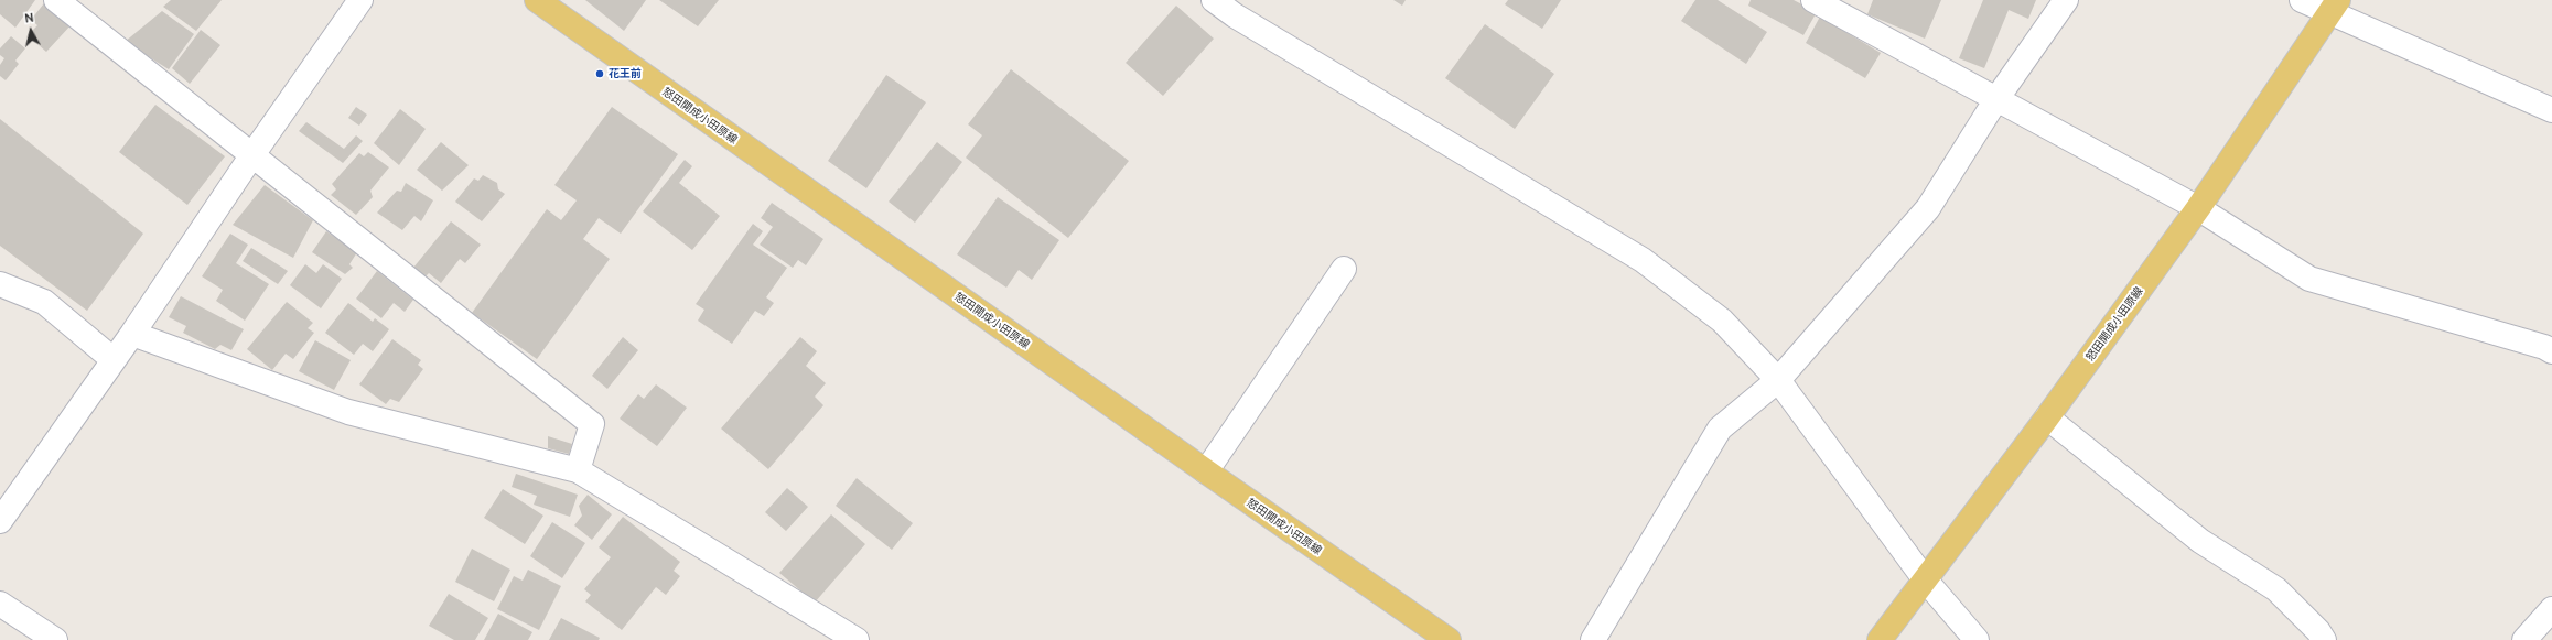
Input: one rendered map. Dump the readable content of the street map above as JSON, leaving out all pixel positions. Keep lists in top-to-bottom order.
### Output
{
  "streets": {
    "main road": ["怒田開成小田原線"]
  },
  "places": ["花王前"],
  "north": "top"
}
